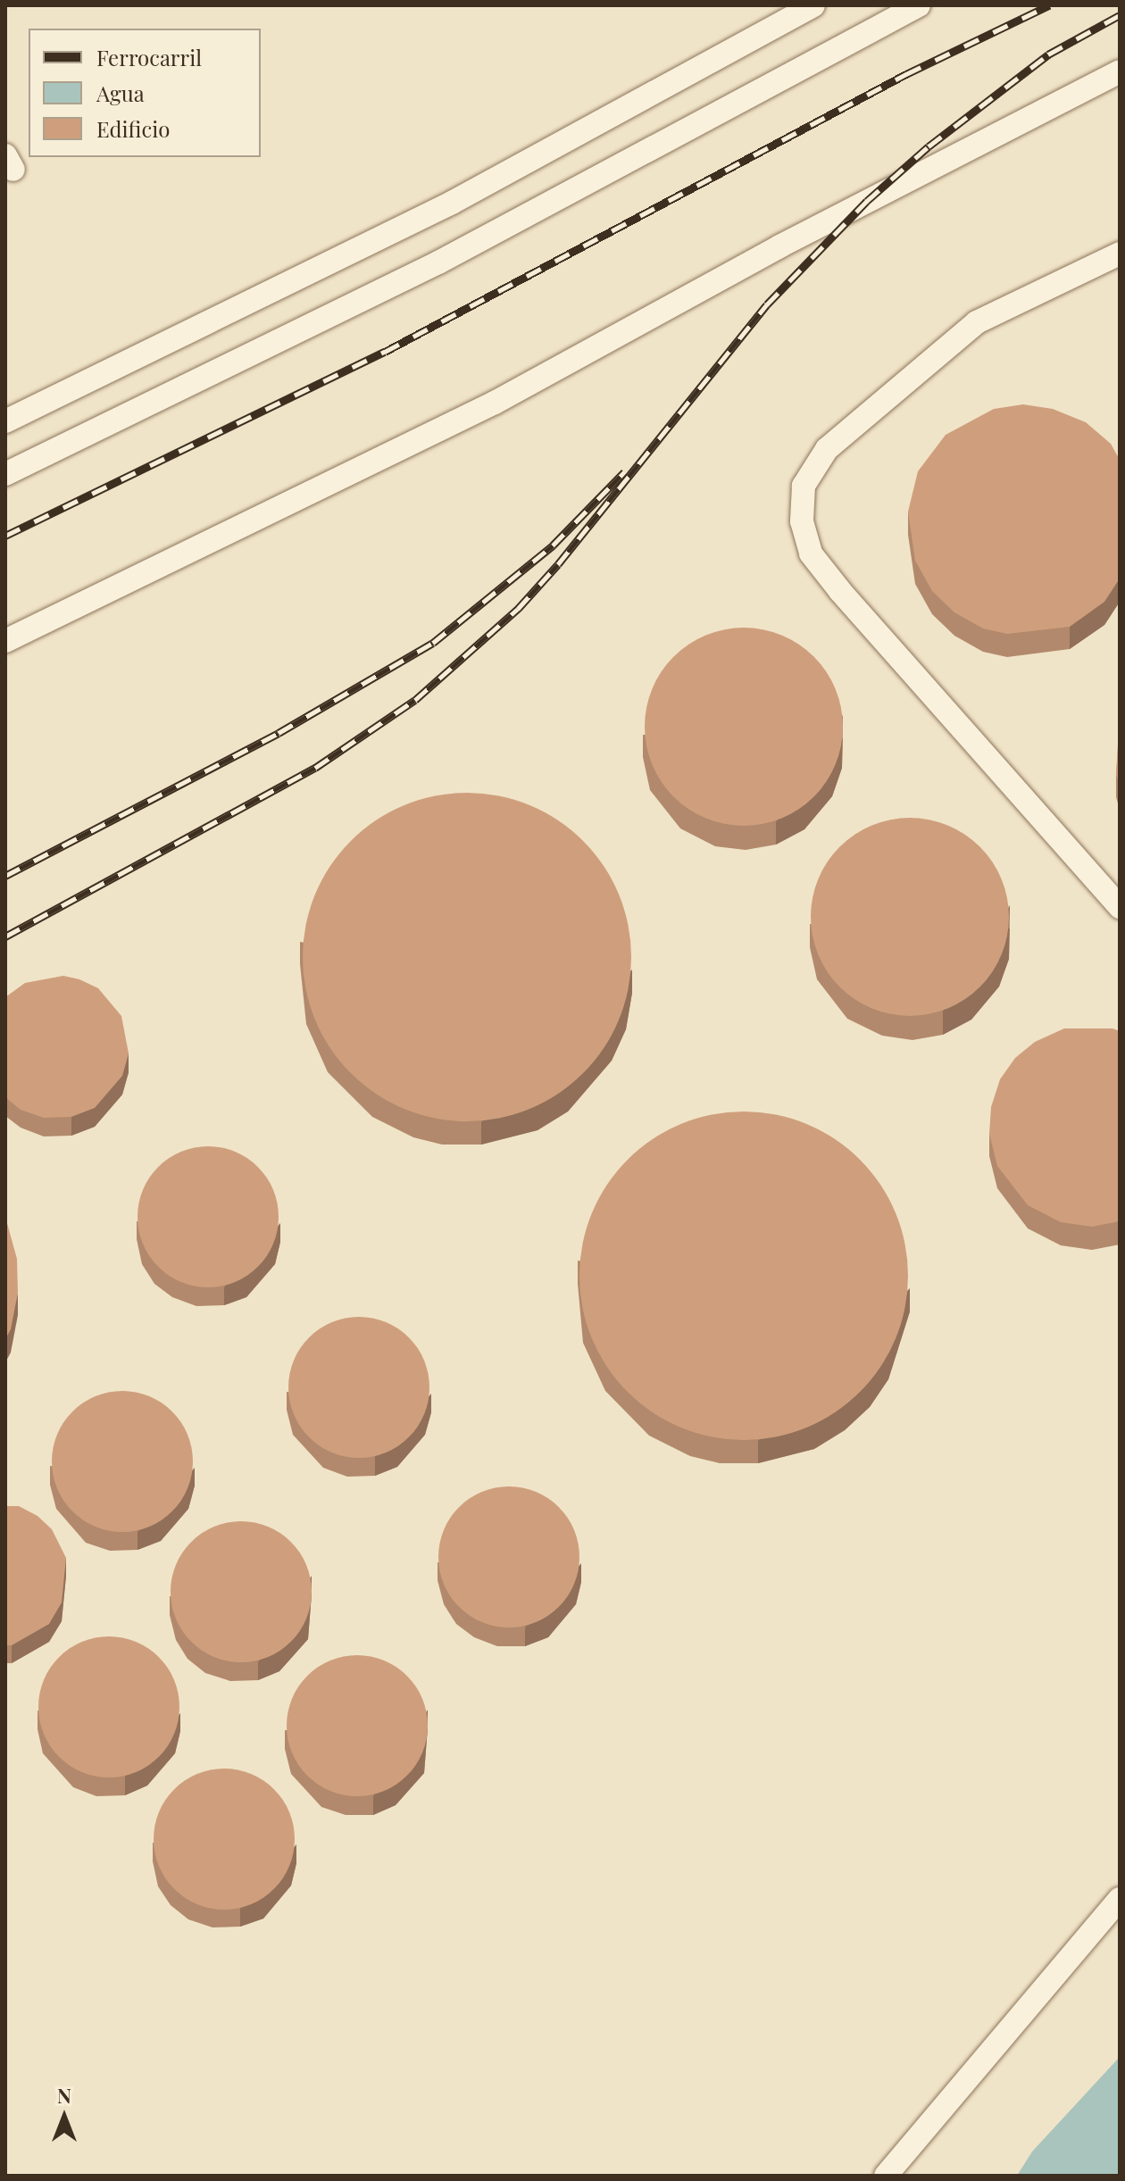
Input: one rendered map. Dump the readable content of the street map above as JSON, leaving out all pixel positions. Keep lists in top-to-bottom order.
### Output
{
  "legend": ["Ferrocarril", "Agua", "Edificio"],
  "north": "top"
}
